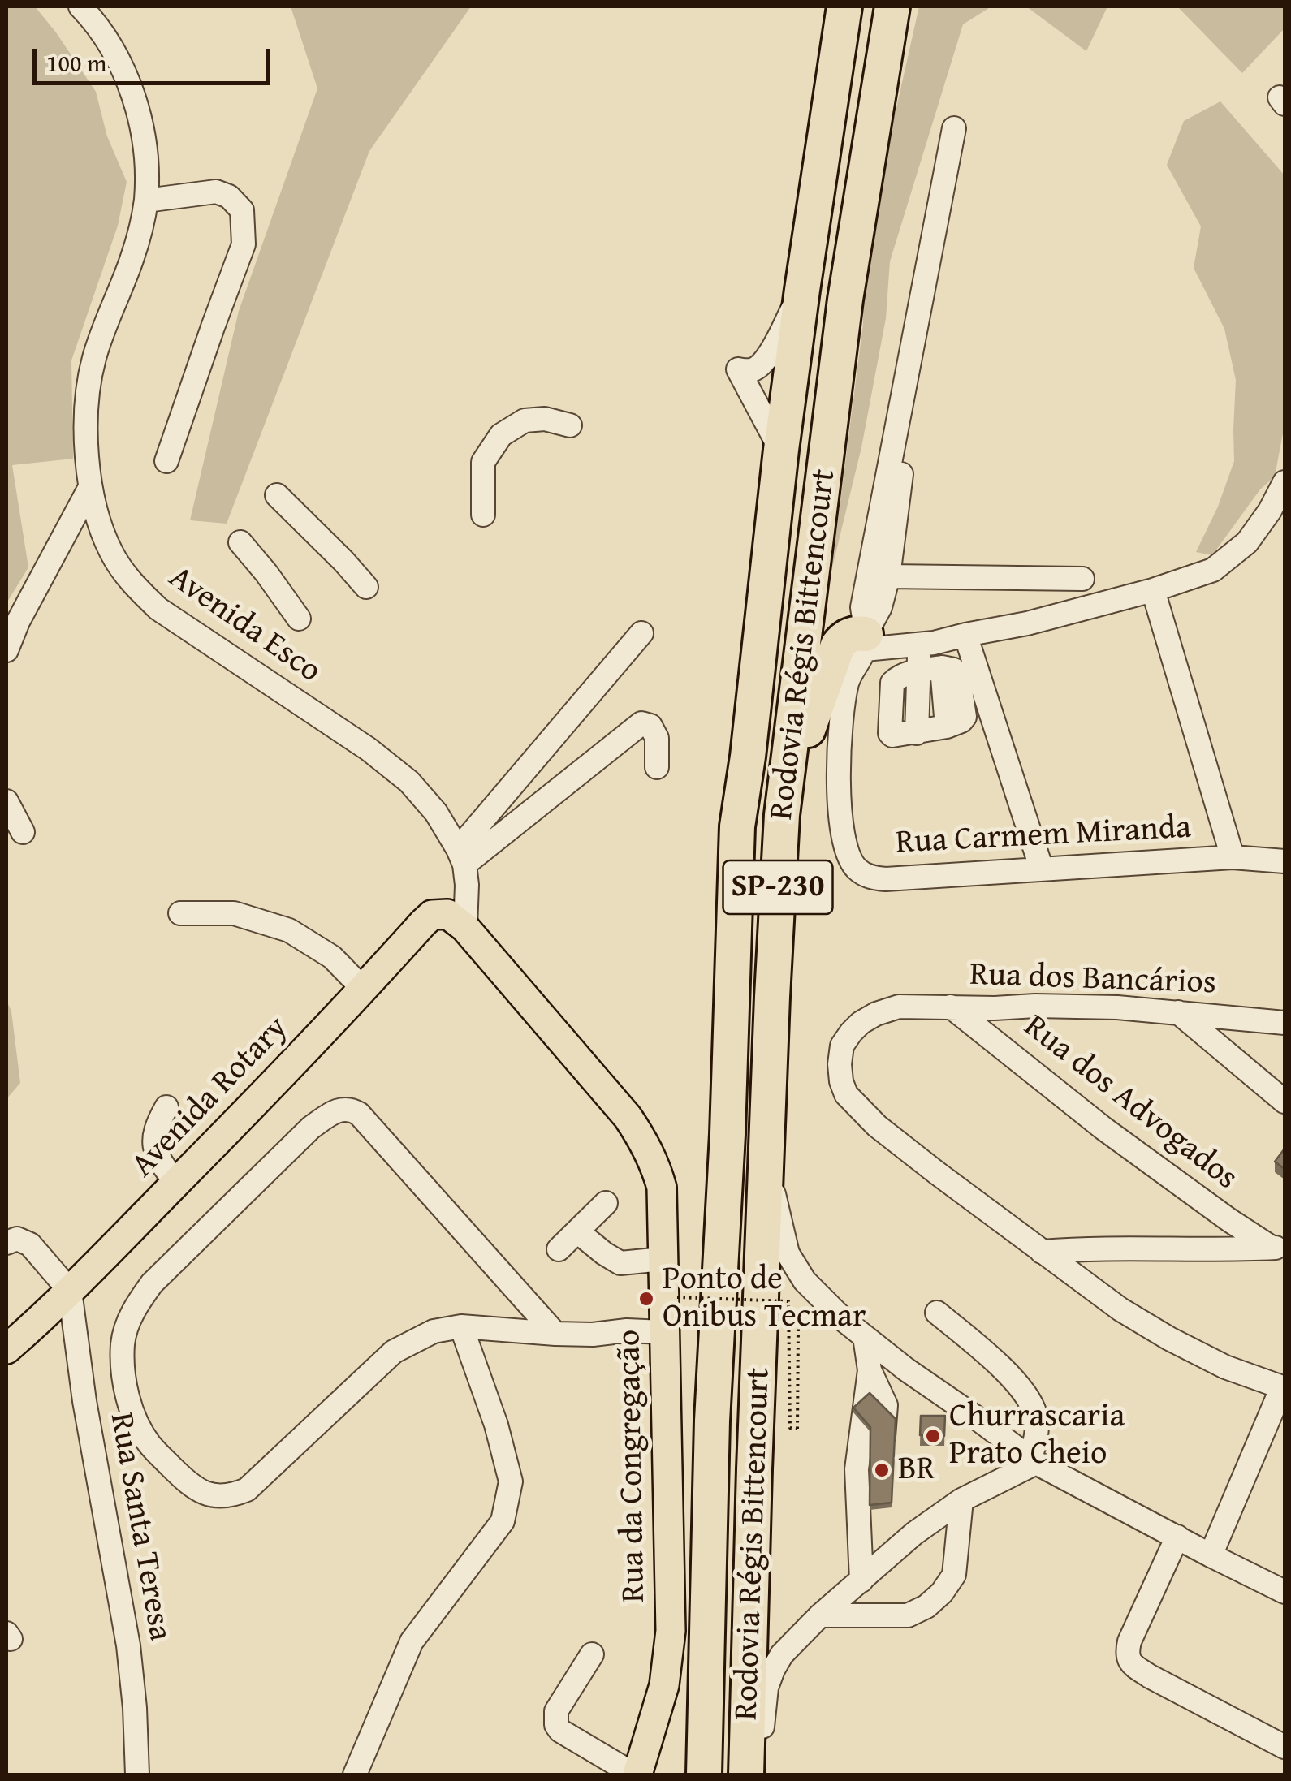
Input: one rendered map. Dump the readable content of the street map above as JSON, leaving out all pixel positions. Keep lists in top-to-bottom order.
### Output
{
  "streets": {
    "highway": ["Rodovia Régis Bittencourt", "SP-230"],
    "main road": ["Avenida Rotary", "Rua da Congregação"],
    "street": [
      "Avenida Esco",
      "Rua Carmem Miranda",
      "Rua dos Bancários",
      "Rua dos Advogados",
      "Rua Santa Teresa"
    ]
  },
  "crossings": [
    ["Avenida Esco", "Avenida Rotary"],
    ["Avenida Esco", "Rua da Congregação"],
    ["Rua dos Bancários", "Rua dos Advogados"],
    ["Avenida Rotary", "Rua da Congregação"],
    ["Avenida Rotary", "Rua Santa Teresa"]
  ],
  "places": ["Ponto de Onibus Tecmar", "Churrascaria Prato Cheio", "BR"],
  "scale_bar": "100 m"
}
